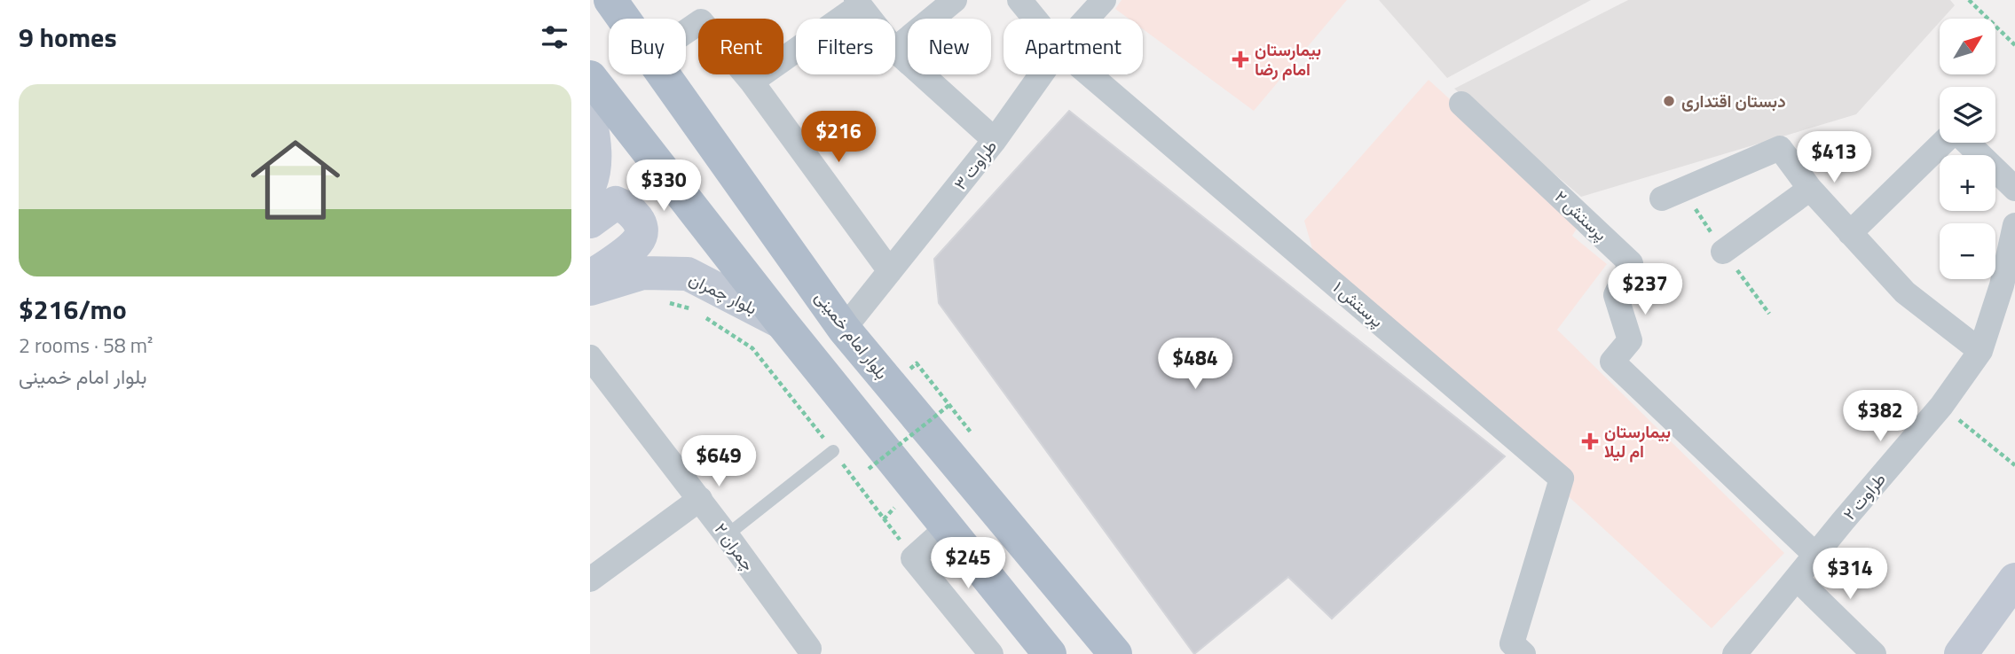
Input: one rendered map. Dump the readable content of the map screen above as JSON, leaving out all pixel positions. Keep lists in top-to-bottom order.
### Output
{
  "streets": {
    "main road": ["بلوار چمران", "بلوار امام خمینی"],
    "street": [
      "طراوت ۳",
      "پرستش ۲",
      "پرستش ۱",
      "طراوت ۲",
      "چمران ۲"
    ]
  },
  "crossings": [
    ["طراوت ۳", "بلوار امام خمینی"],
    ["پرستش ۲", "طراوت ۲"]
  ],
  "places": {
    "health": ["بیمارستان امام رضا", "بیمارستان ام لیلا"],
    "other": ["دبستان اقتداری"]
  },
  "north": "top right",
  "page": {
    "heading": "9 homes",
    "map_buttons": ["+", "−"],
    "chip": [
      "Buy",
      "Rent",
      "Filters",
      "New",
      "Apartment"
    ],
    "list": [
      {
        "name": "$216/mo",
        "note": "2 rooms · 58 m² · بلوار امام خمینی"
      }
    ],
    "price": [
      "$216",
      "$413",
      "$330",
      "$237",
      "$484",
      "$382",
      "$649",
      "$245",
      "$314"
    ]
  }
}
